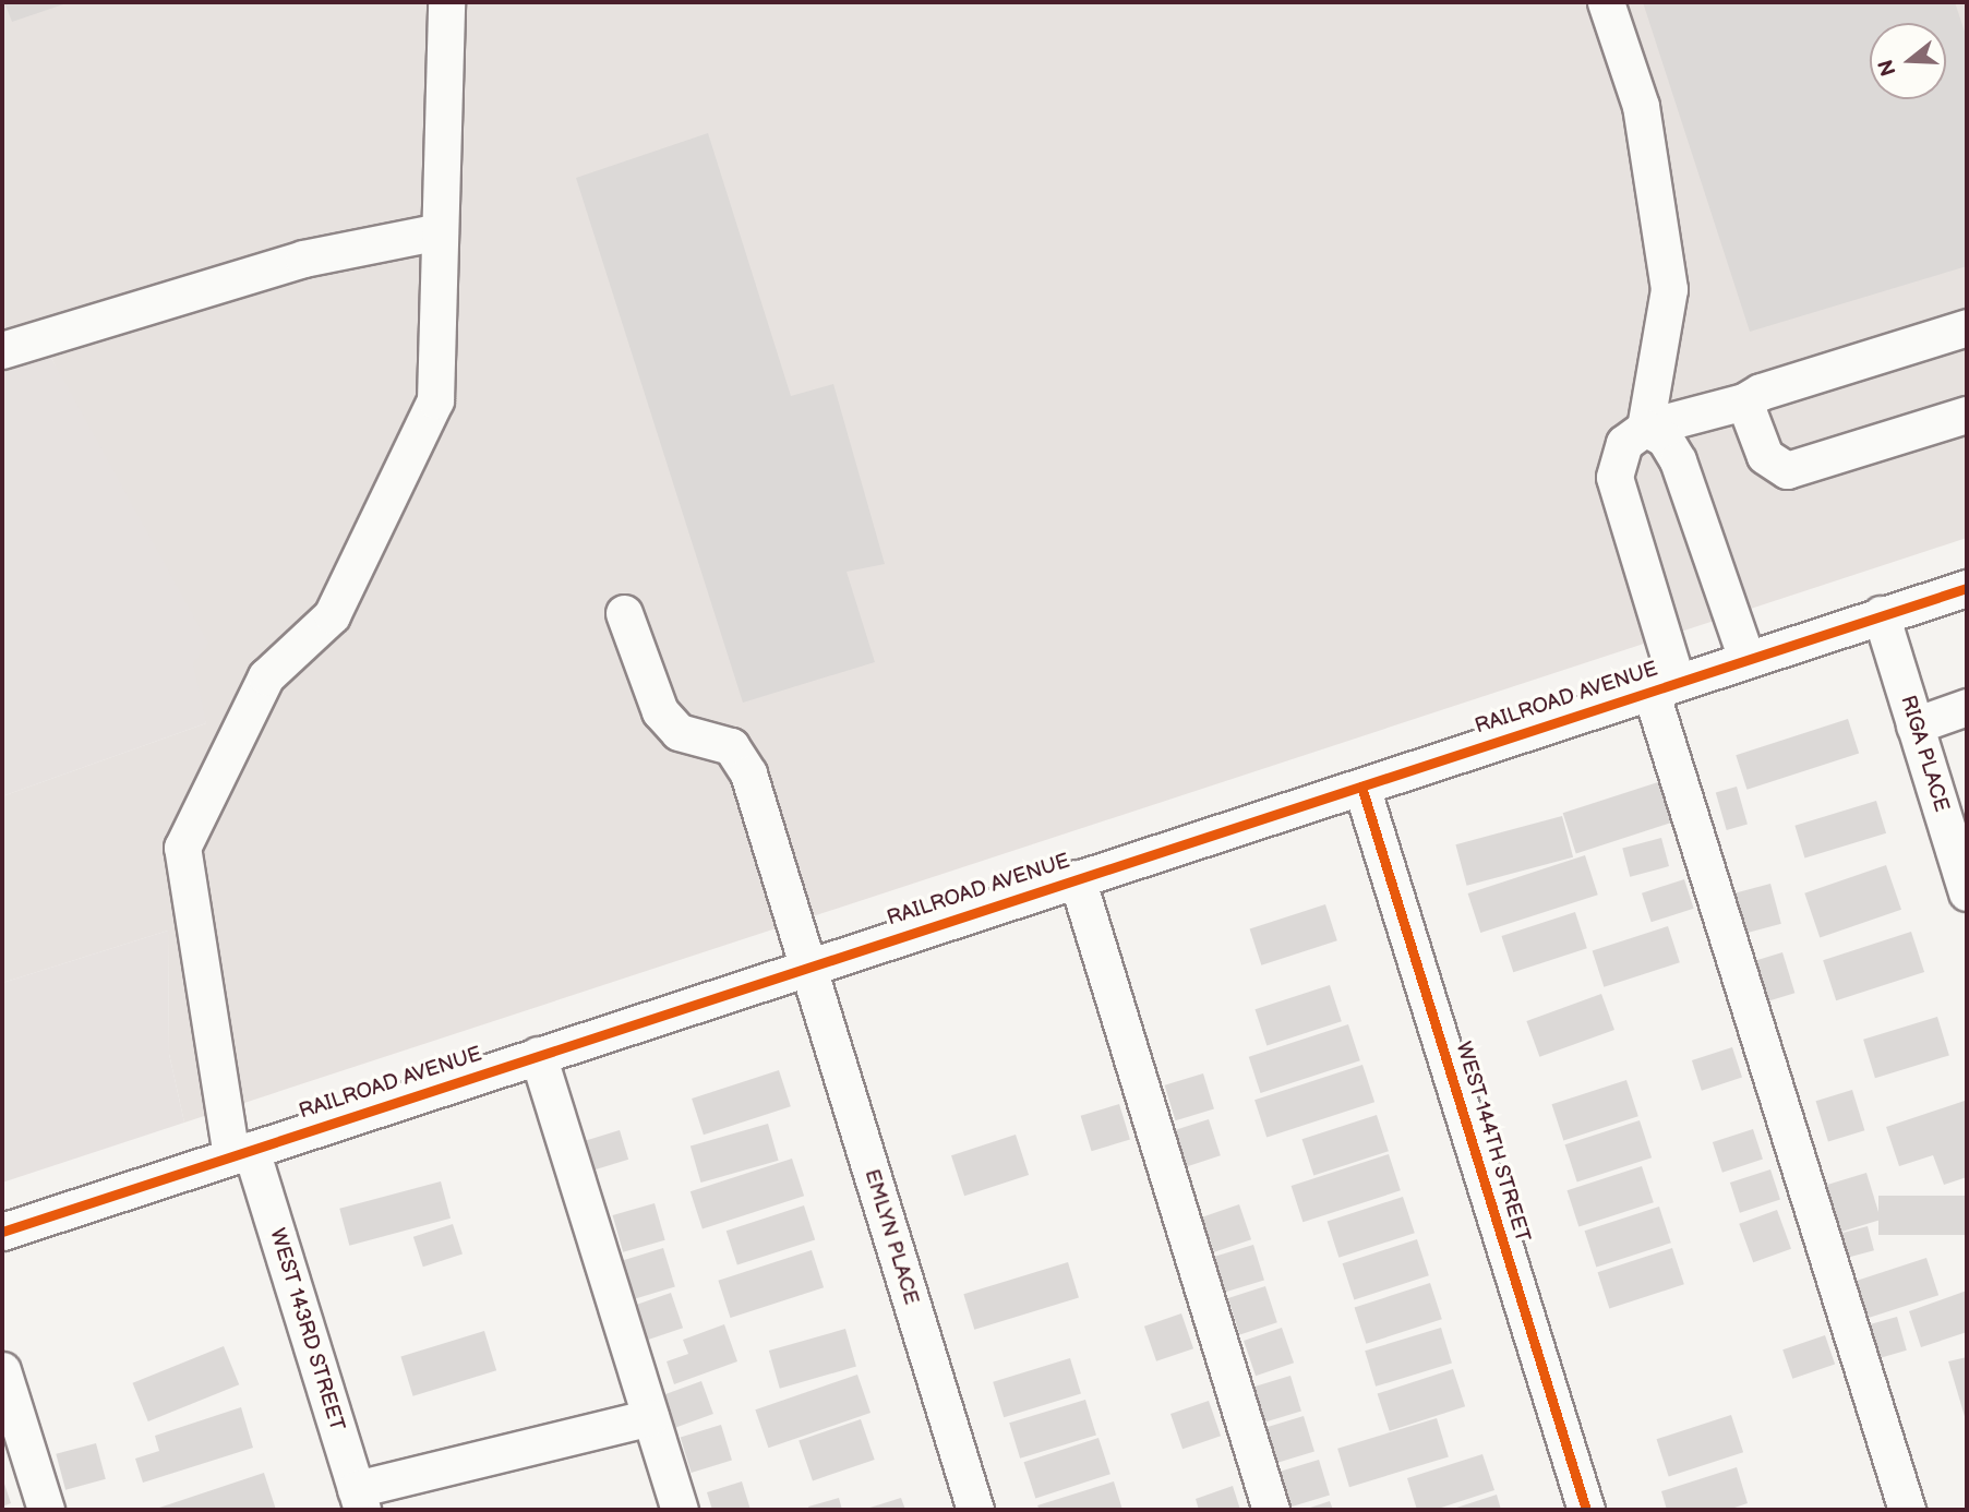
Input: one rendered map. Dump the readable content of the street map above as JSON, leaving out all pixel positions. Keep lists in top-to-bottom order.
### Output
{
  "streets": {
    "street": [
      "RAILROAD AVENUE",
      "RIGA PLACE",
      "WEST 144TH STREET",
      "EMLYN PLACE",
      "WEST 143RD STREET"
    ]
  },
  "crossings": [
    ["RAILROAD AVENUE", "RIGA PLACE"],
    ["RAILROAD AVENUE", "WEST 144TH STREET"],
    ["RAILROAD AVENUE", "EMLYN PLACE"],
    ["RAILROAD AVENUE", "WEST 143RD STREET"]
  ],
  "north": "left"
}
